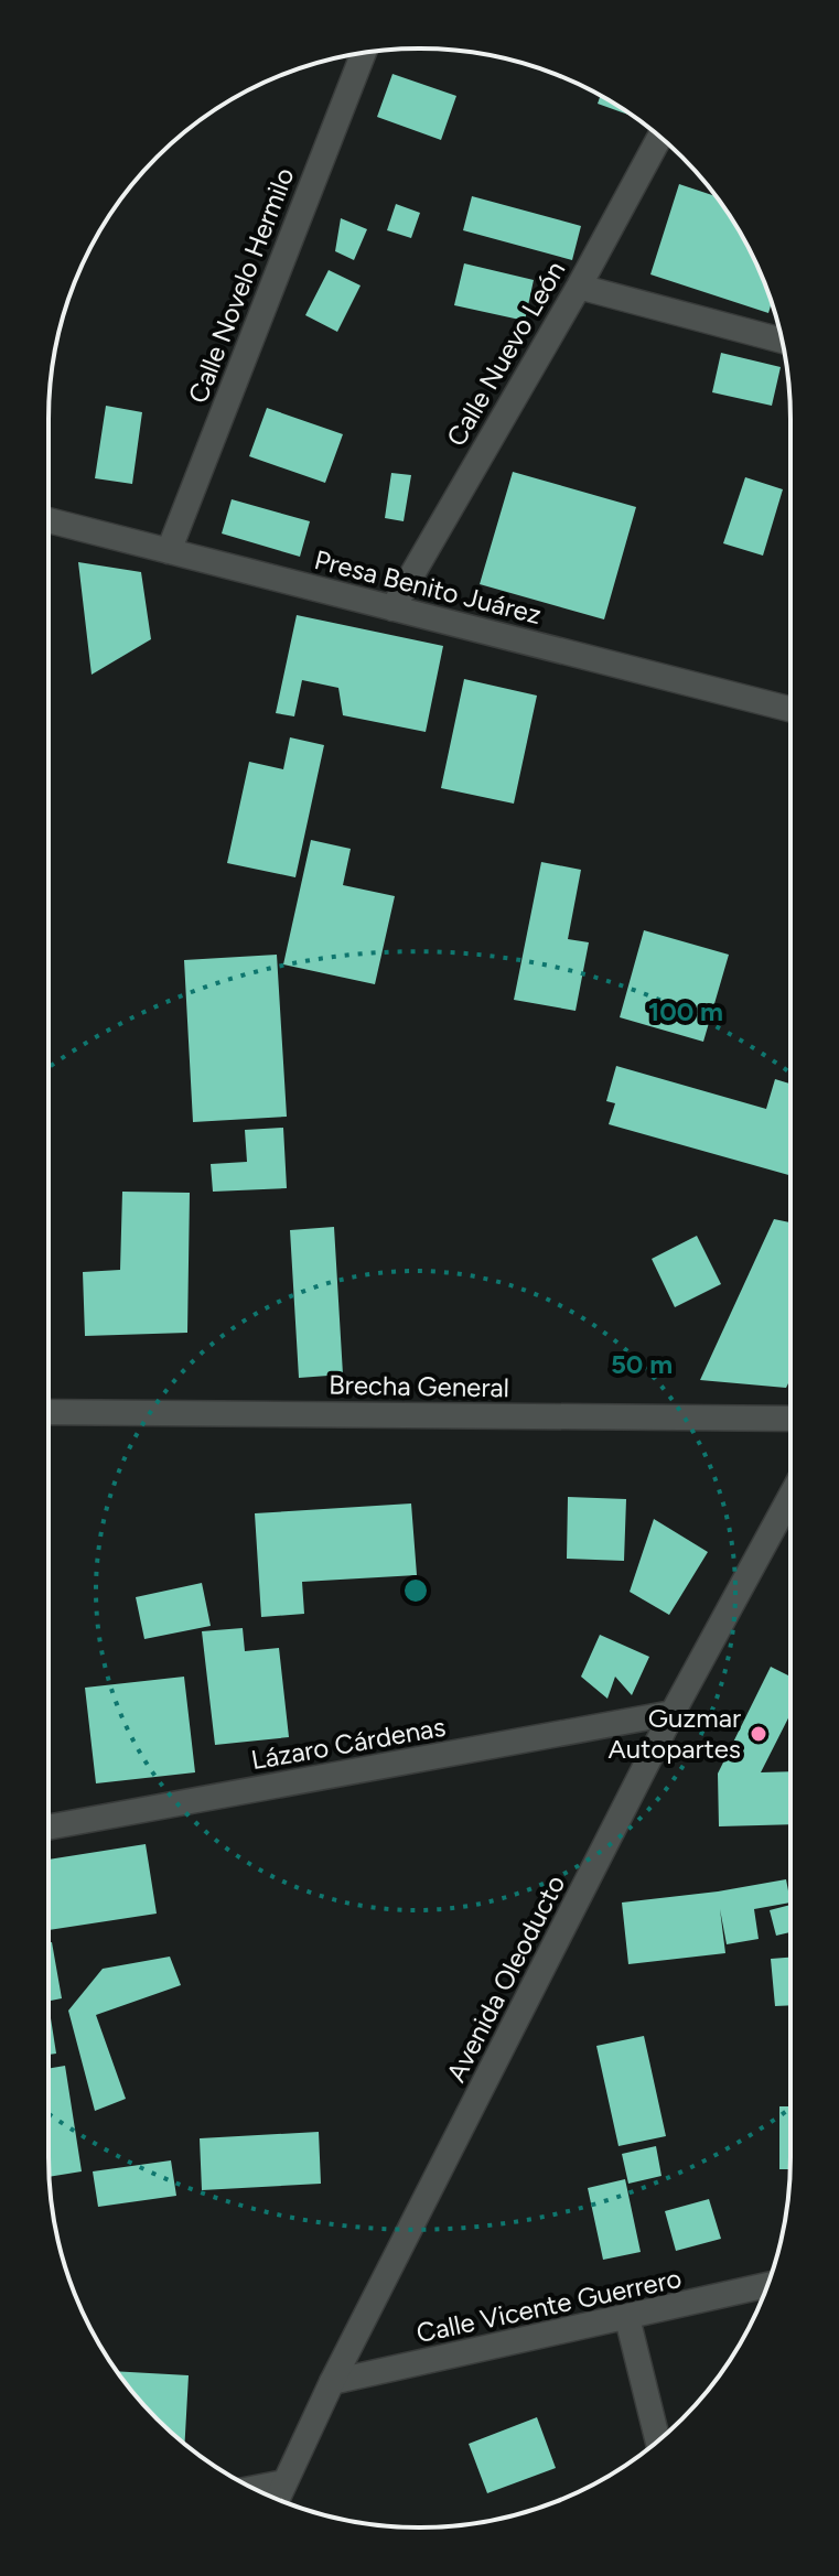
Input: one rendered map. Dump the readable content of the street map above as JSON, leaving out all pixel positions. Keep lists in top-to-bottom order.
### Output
{
  "streets": {
    "street": [
      "Calle Novelo Hermilo",
      "Calle Nuevo León",
      "Presa Benito Juárez",
      "Brecha General",
      "Lázaro Cárdenas",
      "Avenida Oleoducto",
      "Calle Vicente Guerrero"
    ]
  },
  "crossings": [
    ["Calle Novelo Hermilo", "Presa Benito Juárez"],
    ["Calle Nuevo León", "Presa Benito Juárez"],
    ["Lázaro Cárdenas", "Avenida Oleoducto"],
    ["Avenida Oleoducto", "Calle Vicente Guerrero"]
  ],
  "places": ["Guzmar Autopartes"],
  "rings": ["100 m", "50 m"]
}
